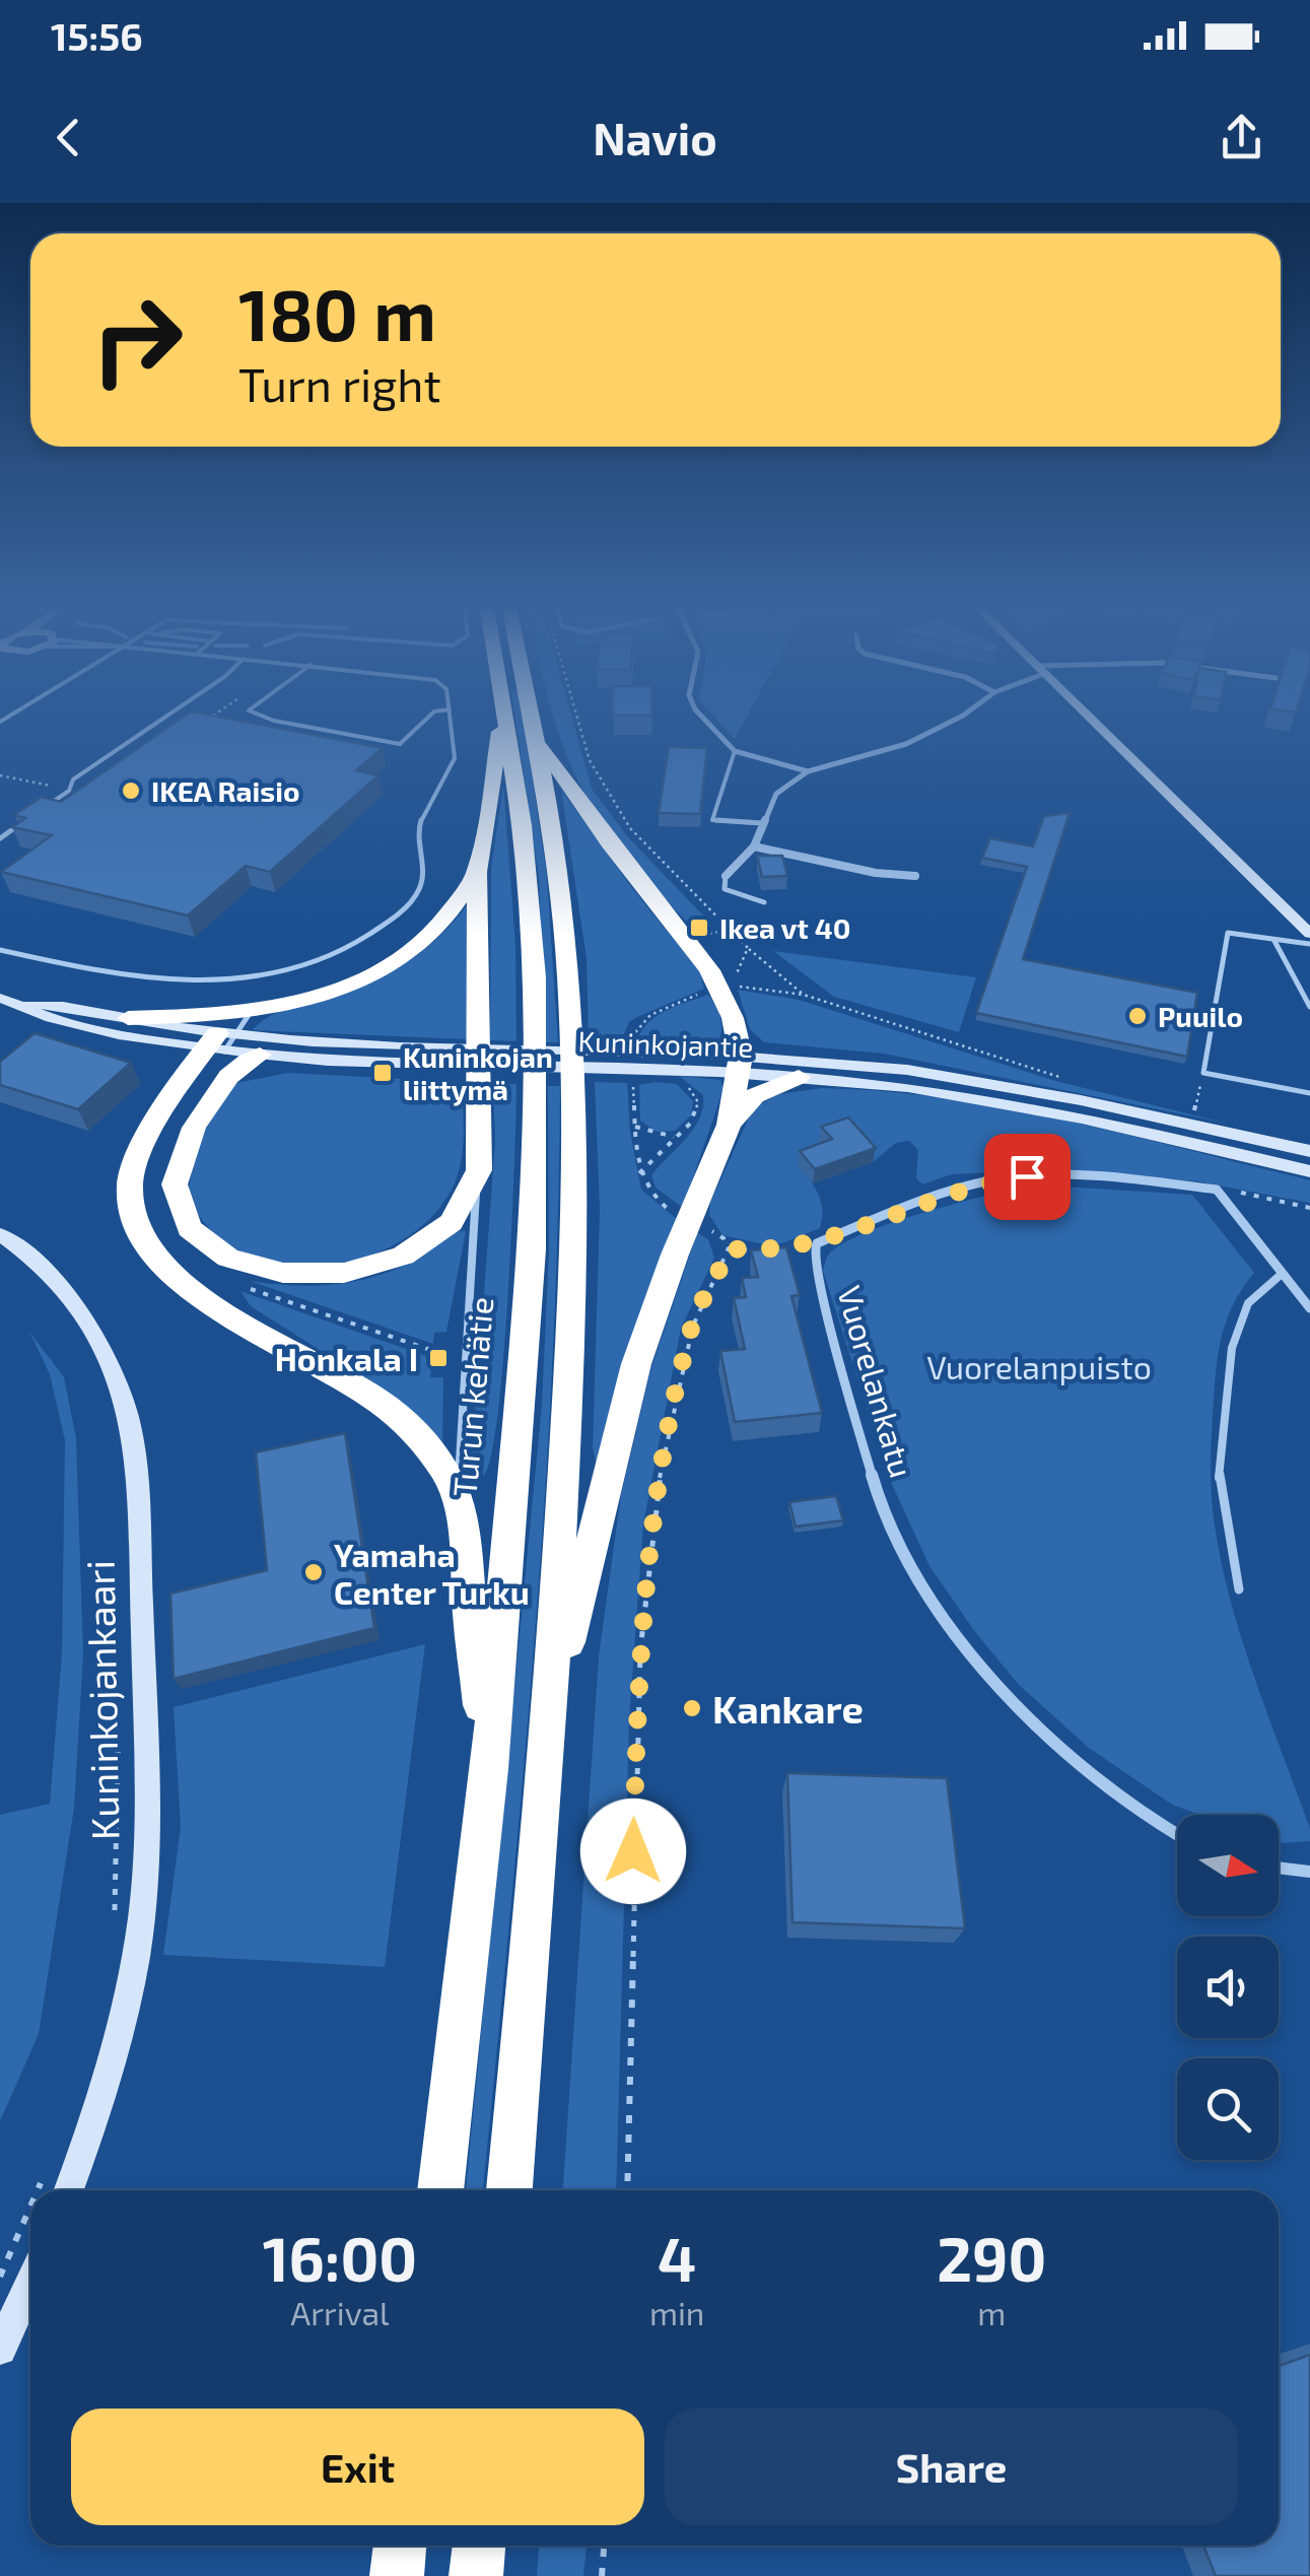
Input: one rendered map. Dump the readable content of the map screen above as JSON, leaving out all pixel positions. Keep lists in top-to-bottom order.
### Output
{
  "streets": {
    "highway": ["Turun kehätie"],
    "main road": ["Kuninkojantie", "Kuninkojankaari"],
    "street": ["Vuorelankatu"]
  },
  "parks": ["Vuorelanpuisto"],
  "places": {
    "other": [
      "IKEA Raisio",
      "Puuilo",
      "Yamaha Center Turku",
      "Kankare"
    ],
    "transit": ["Ikea vt 40", "Kuninkojan liittymä", "Honkala I"]
  },
  "north": "right",
  "page": {
    "status": "15:56",
    "header": "Navio",
    "turn": ["180 m", "Turn right"],
    "eta": [
      "16:00",
      "Arrival",
      "4",
      "min",
      "290",
      "m"
    ],
    "buttons": ["Exit", "Share"]
  }
}
